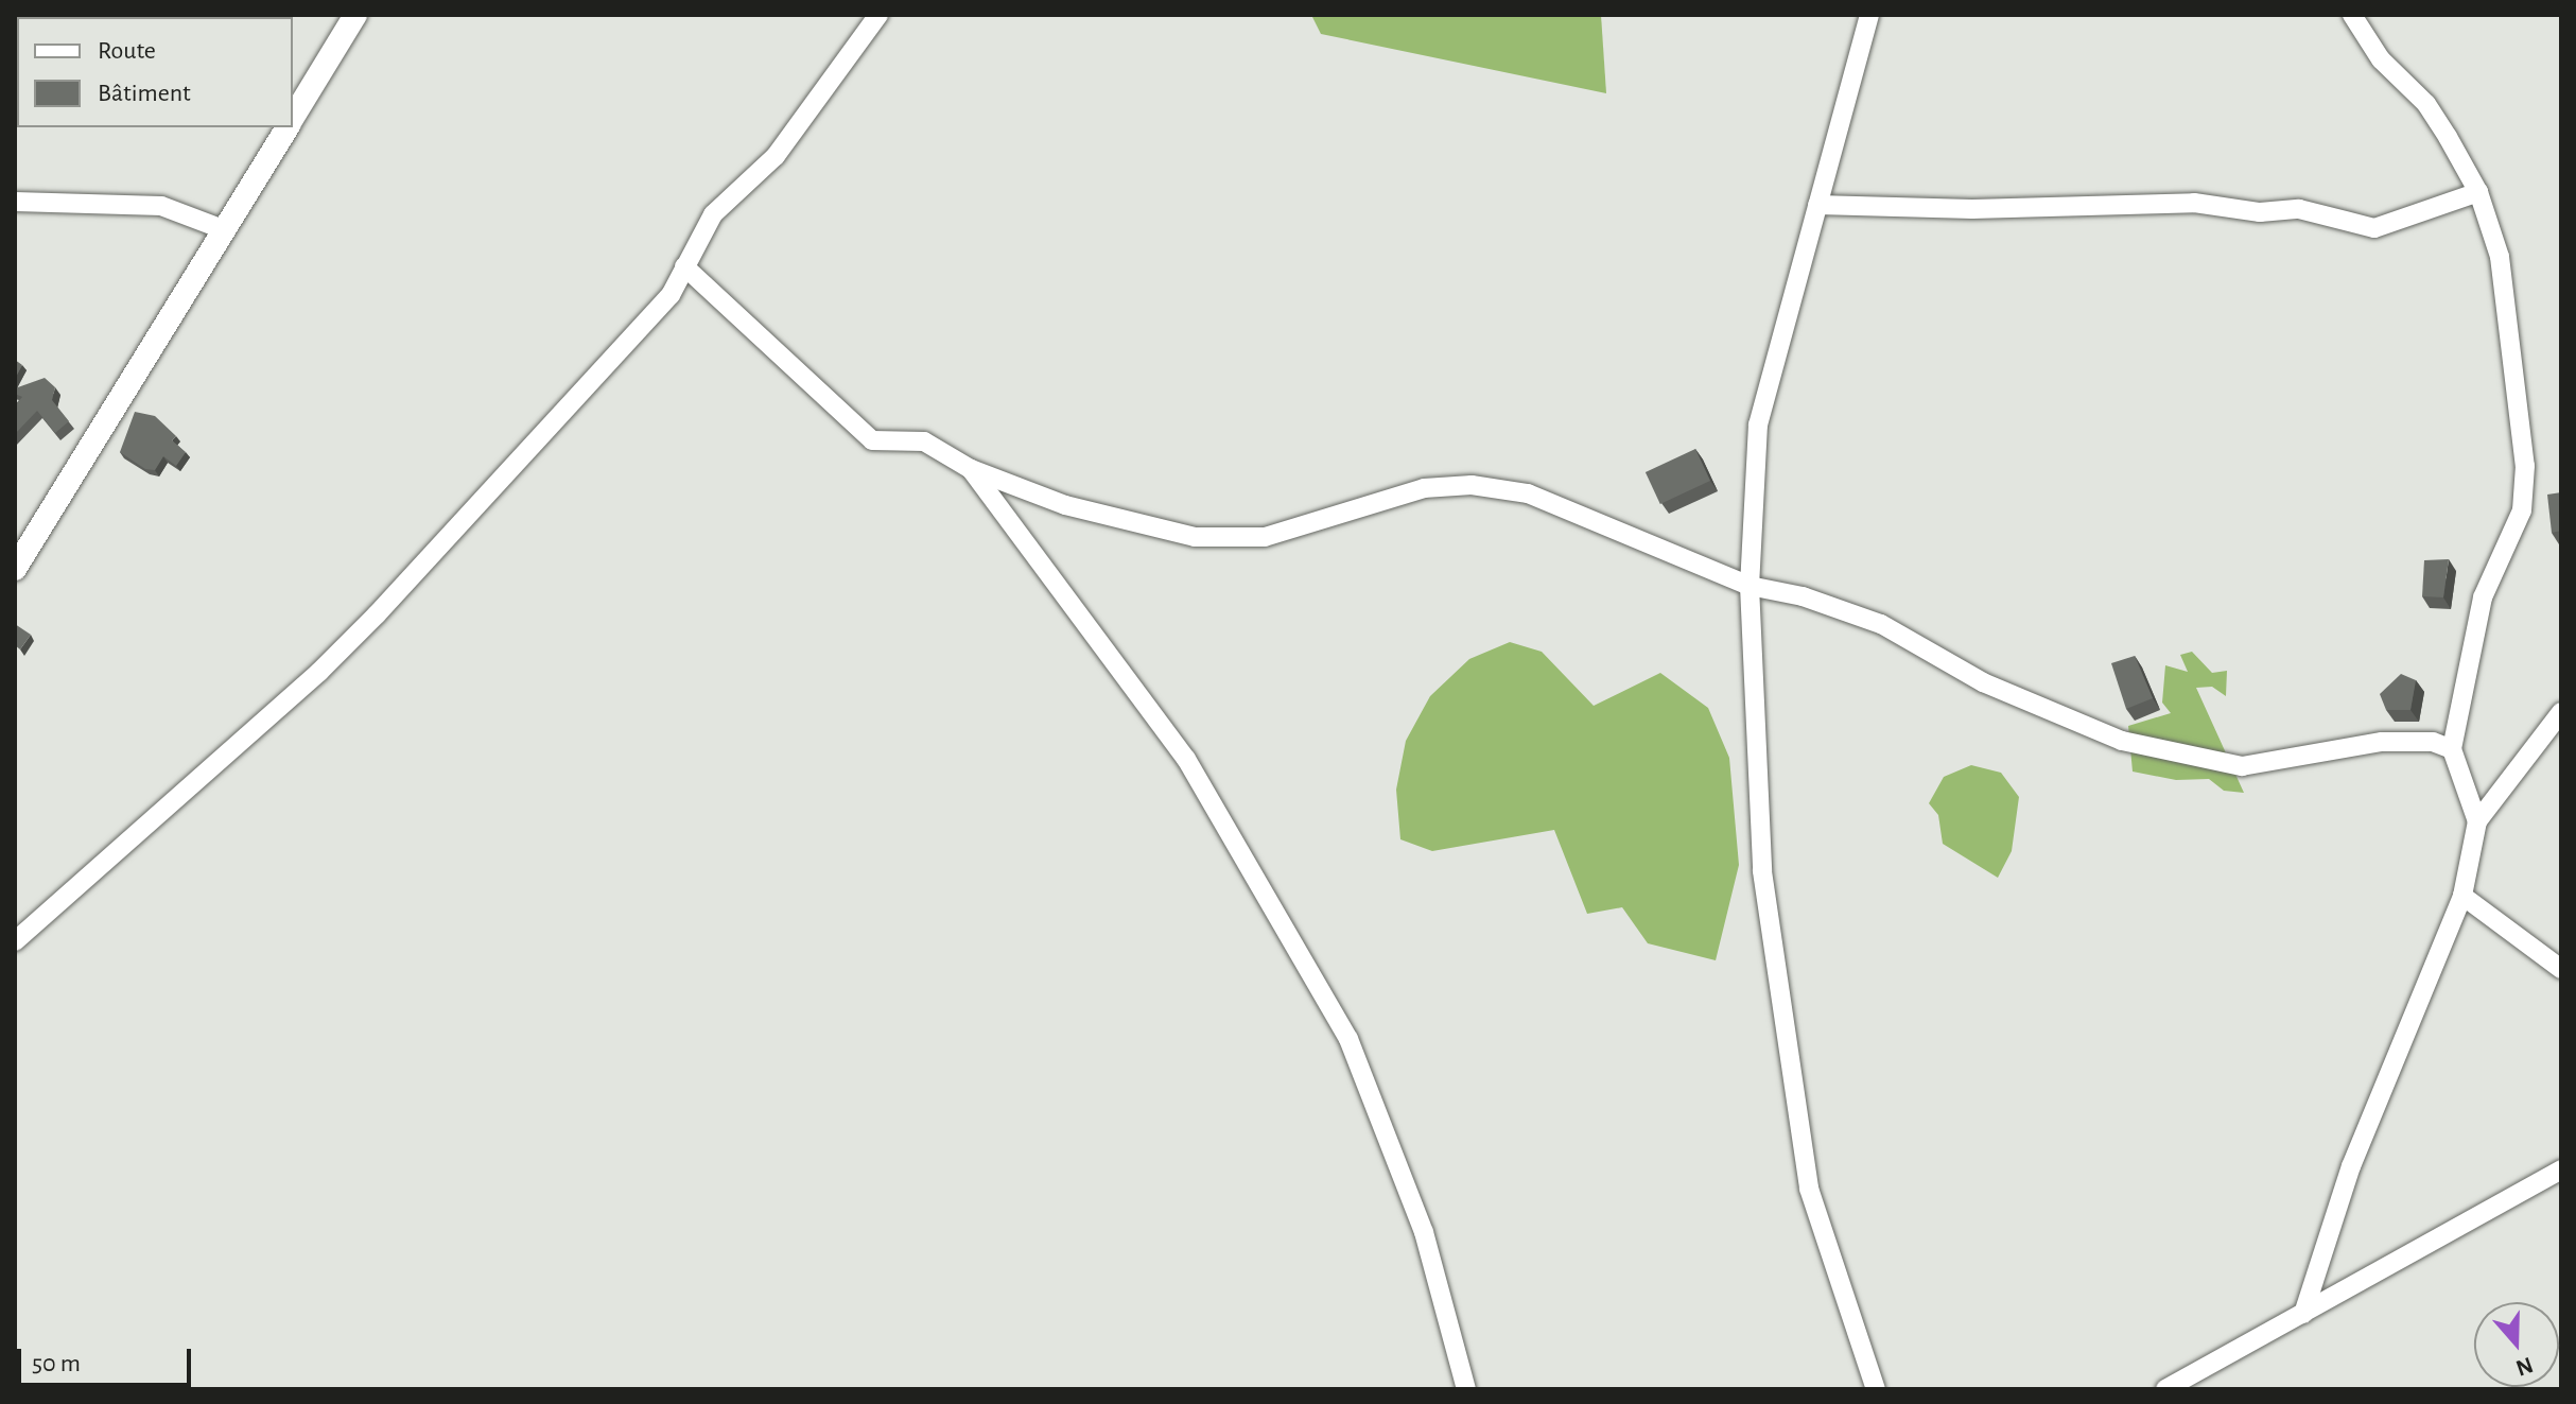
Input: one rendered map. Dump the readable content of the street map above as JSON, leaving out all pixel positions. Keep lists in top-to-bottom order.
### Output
{
  "legend": ["Route", "Bâtiment"],
  "scale_bar": "50 m",
  "north": "bottom"
}
